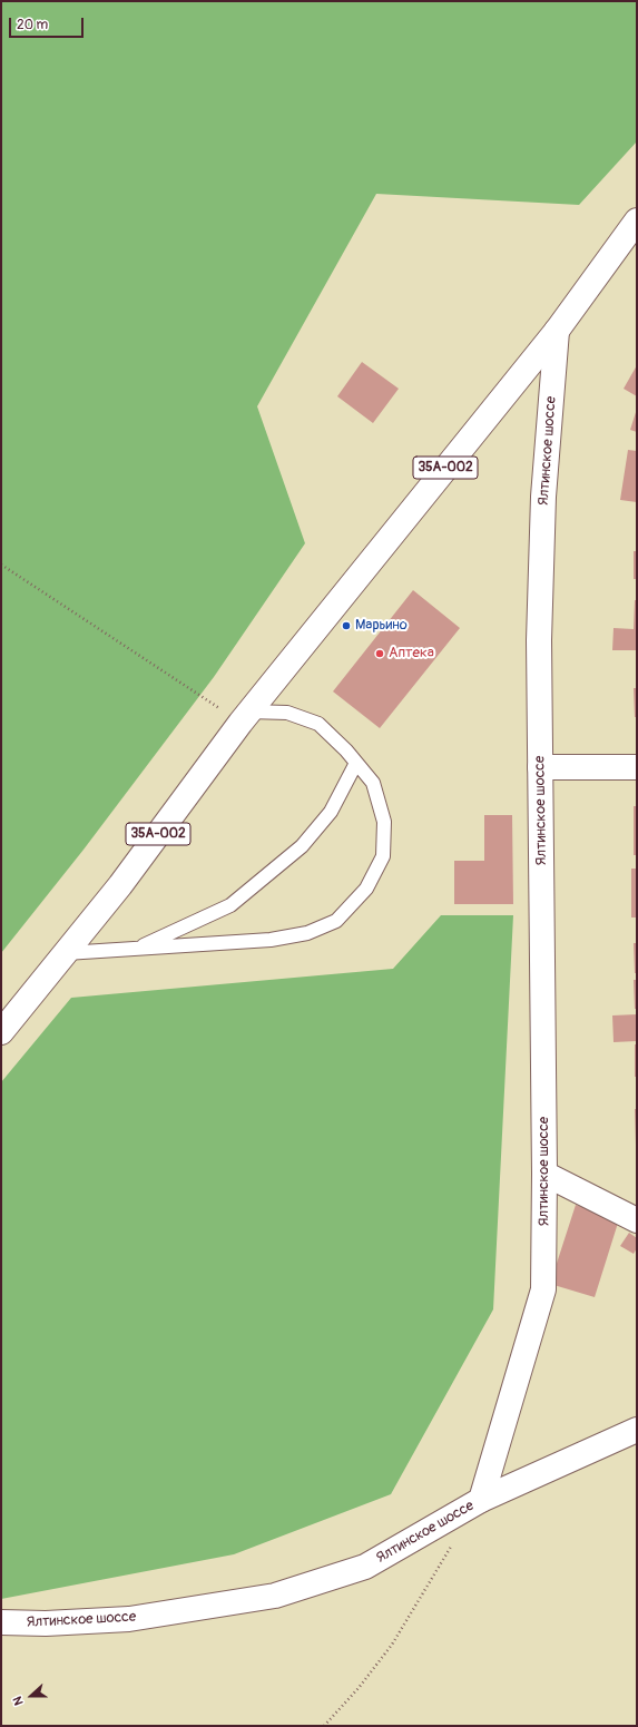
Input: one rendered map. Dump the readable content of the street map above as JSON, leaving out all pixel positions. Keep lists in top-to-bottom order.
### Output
{
  "streets": {
    "street": ["Ялтинское шоссе", "35А-002"]
  },
  "crossings": [
    ["Ялтинское шоссе", "35А-002"]
  ],
  "places": ["Марьино", "Аптека"],
  "scale_bar": "20 m",
  "north": "left"
}
